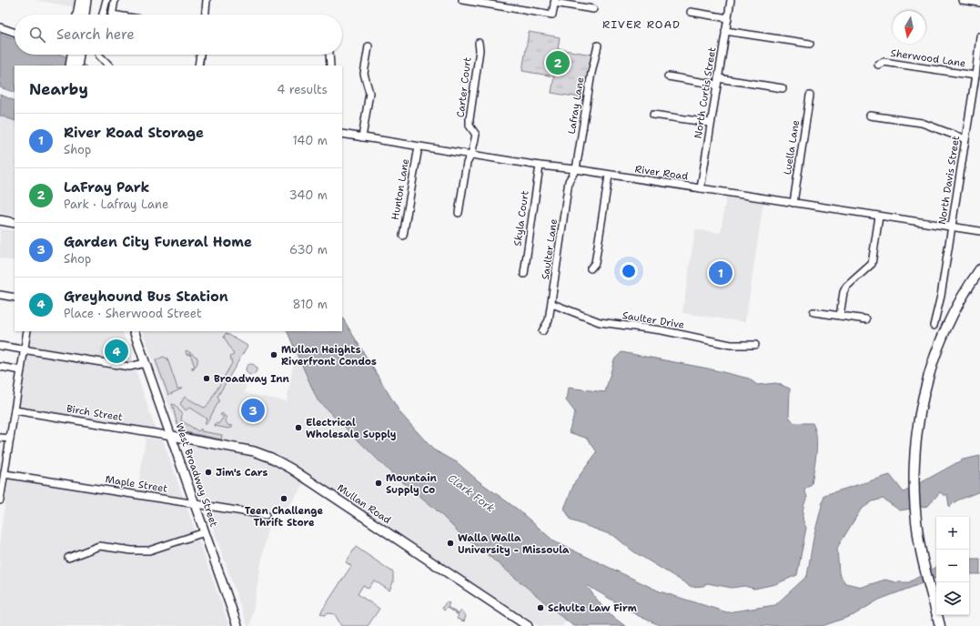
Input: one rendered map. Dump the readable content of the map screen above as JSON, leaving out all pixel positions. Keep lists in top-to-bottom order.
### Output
{
  "streets": {
    "main road": ["West Broadway Street", "Mullan Road"],
    "street": [
      "Sherwood Lane",
      "Carter Court",
      "North Curtis Street",
      "Lafray Lane",
      "Luella Lane",
      "River Road",
      "North Davis Street",
      "Hunton Lane",
      "Skyla Court",
      "Saulter Lane",
      "Saulter Drive",
      "Birch Street",
      "Maple Street"
    ]
  },
  "crossings": [
    ["Sherwood Lane", "North Davis Street"],
    ["Carter Court", "River Road"],
    ["North Curtis Street", "River Road"],
    ["Lafray Lane", "River Road"],
    ["Lafray Lane", "Saulter Lane"],
    ["Luella Lane", "River Road"],
    ["River Road", "North Davis Street"],
    ["River Road", "Hunton Lane"],
    ["River Road", "Skyla Court"],
    ["River Road", "Saulter Lane"],
    ["Saulter Lane", "Saulter Drive"],
    ["Birch Street", "West Broadway Street"],
    ["Birch Street", "Mullan Road"],
    ["West Broadway Street", "Maple Street"],
    ["West Broadway Street", "Mullan Road"]
  ],
  "districts": ["RIVER ROAD"],
  "water": ["Clark Fork"],
  "places": [
    "Mullan Heights Riverfront Condos",
    "Broadway Inn",
    "Electrical Wholesale Supply",
    "Jim's Cars",
    "Mountain Supply Co",
    "Teen Challenge Thrift Store",
    "Walla Walla University - Missoula",
    "Schulte Law Firm"
  ],
  "north": "bottom",
  "page": {
    "search": "Search here",
    "pins": [
      "2",
      "1",
      "4",
      "3"
    ],
    "heading": ["Nearby", "4 results"],
    "list": [
      {
        "mark": "1",
        "name": "River Road Storage",
        "note": "Shop",
        "value": "140 m"
      },
      {
        "mark": "2",
        "name": "LaFray Park",
        "note": "Park · Lafray Lane",
        "value": "340 m"
      },
      {
        "mark": "3",
        "name": "Garden City Funeral Home",
        "note": "Shop",
        "value": "630 m"
      },
      {
        "mark": "4",
        "name": "Greyhound Bus Station",
        "note": "Place · Sherwood Street",
        "value": "810 m"
      }
    ],
    "map_buttons": ["+", "−"]
  }
}
